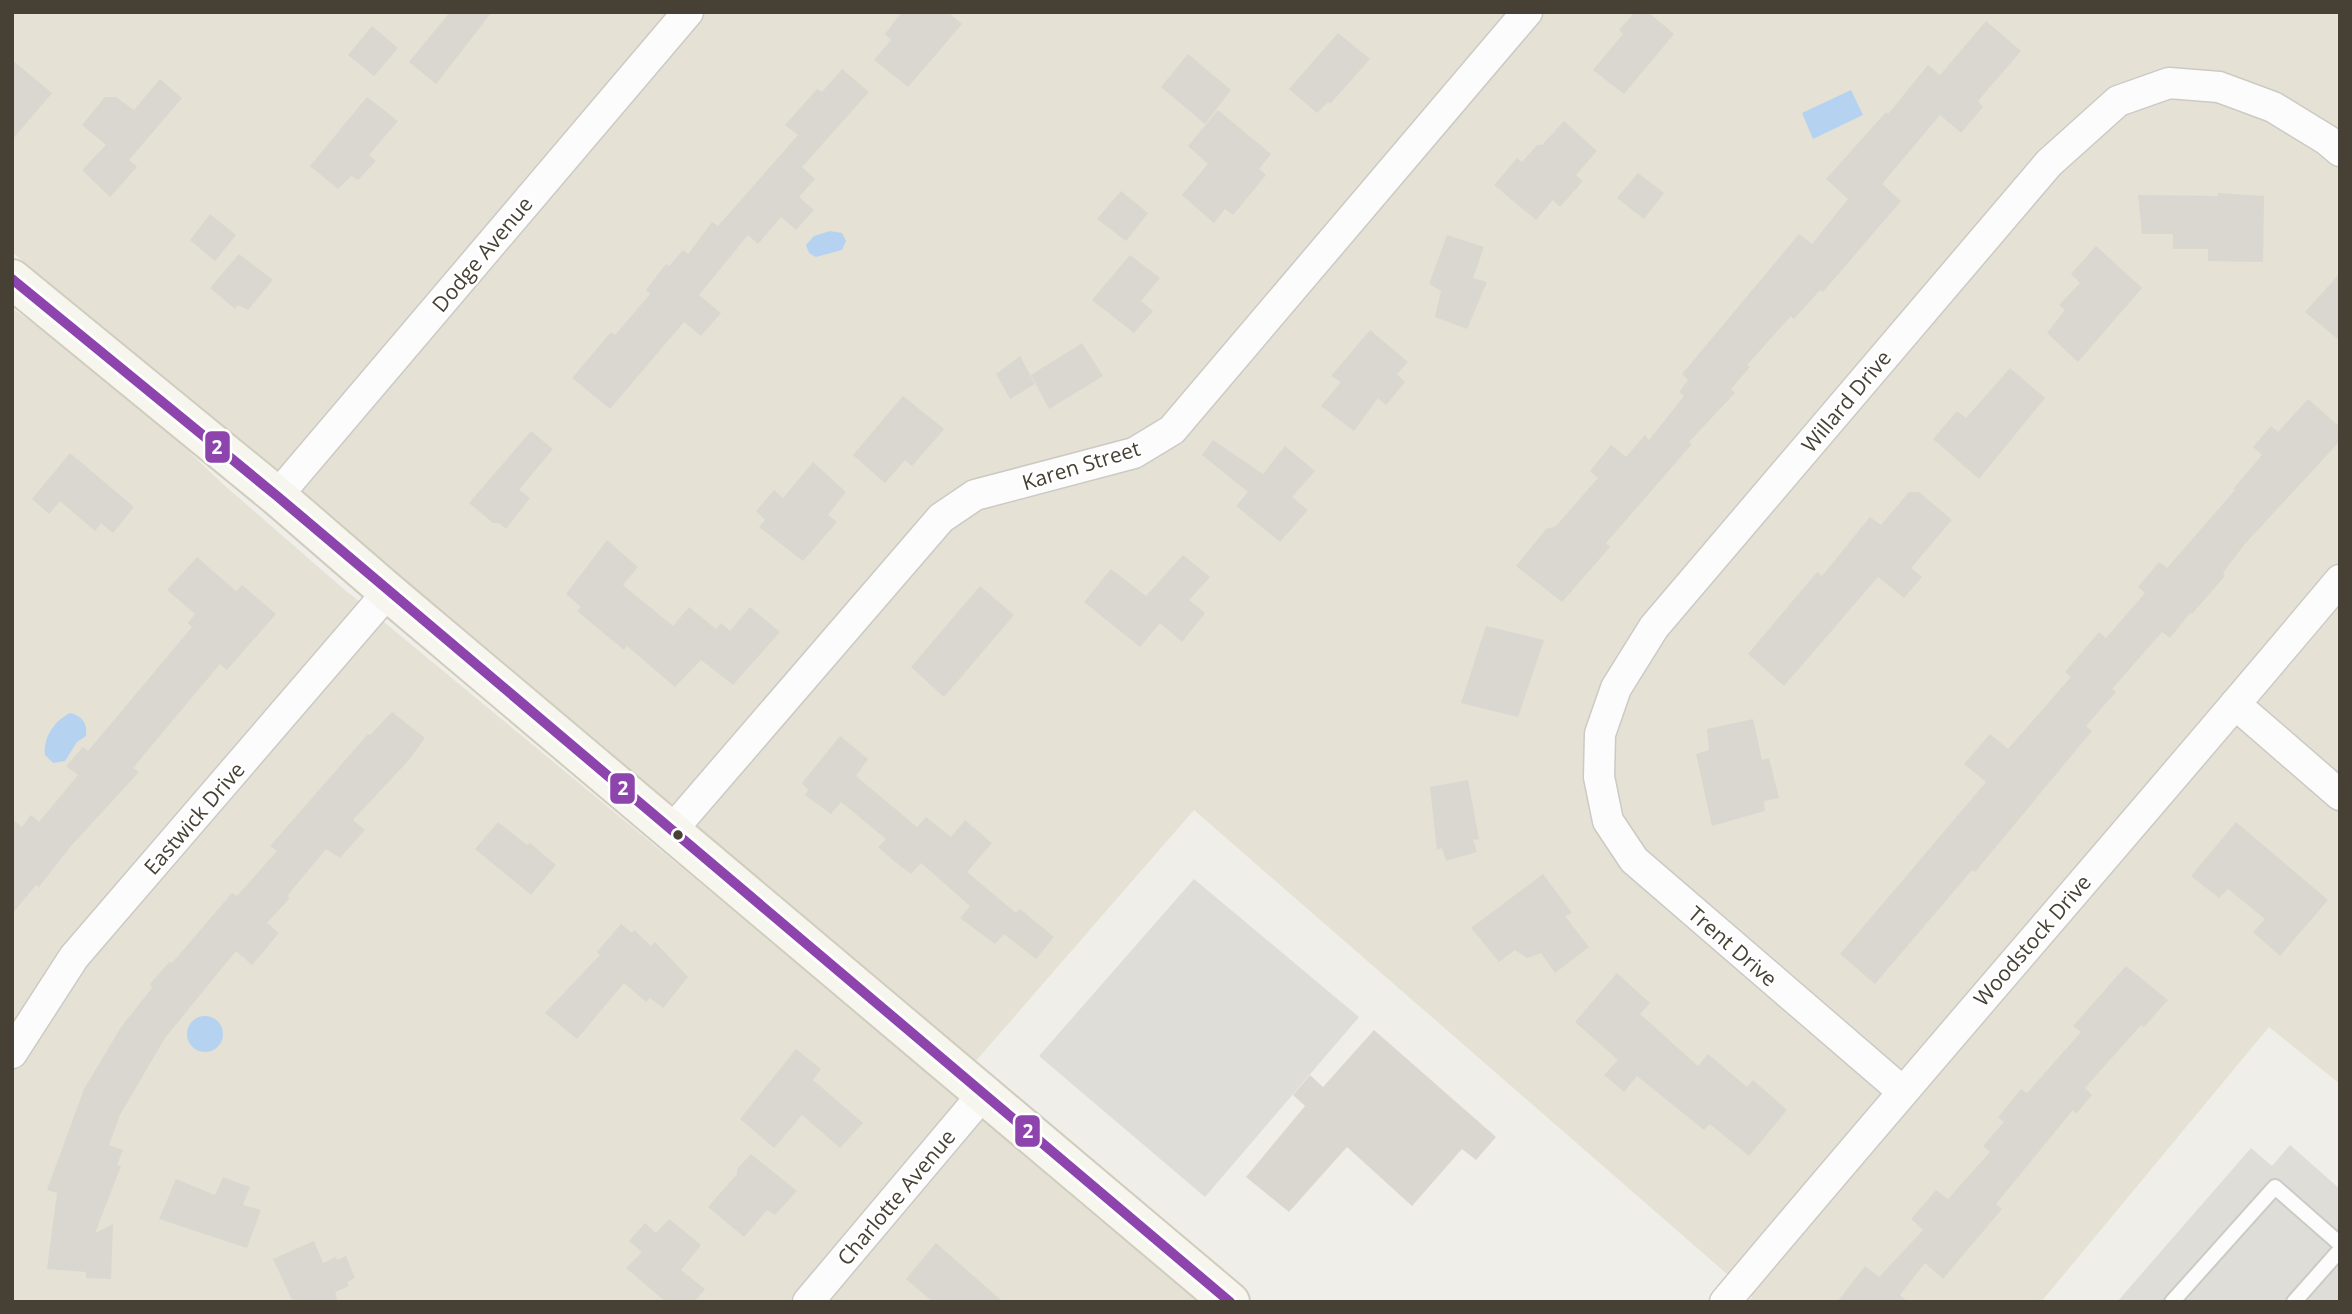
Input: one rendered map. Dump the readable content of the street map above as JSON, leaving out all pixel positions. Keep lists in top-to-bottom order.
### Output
{
  "streets": {
    "street": [
      "Dodge Avenue",
      "Willard Drive",
      "Karen Street",
      "Eastwick Drive",
      "Woodstock Drive",
      "Trent Drive",
      "Charlotte Avenue"
    ]
  },
  "crossings": [
    ["Willard Drive", "Trent Drive"],
    ["Woodstock Drive", "Trent Drive"]
  ],
  "lines": ["transit line 2"]
}
